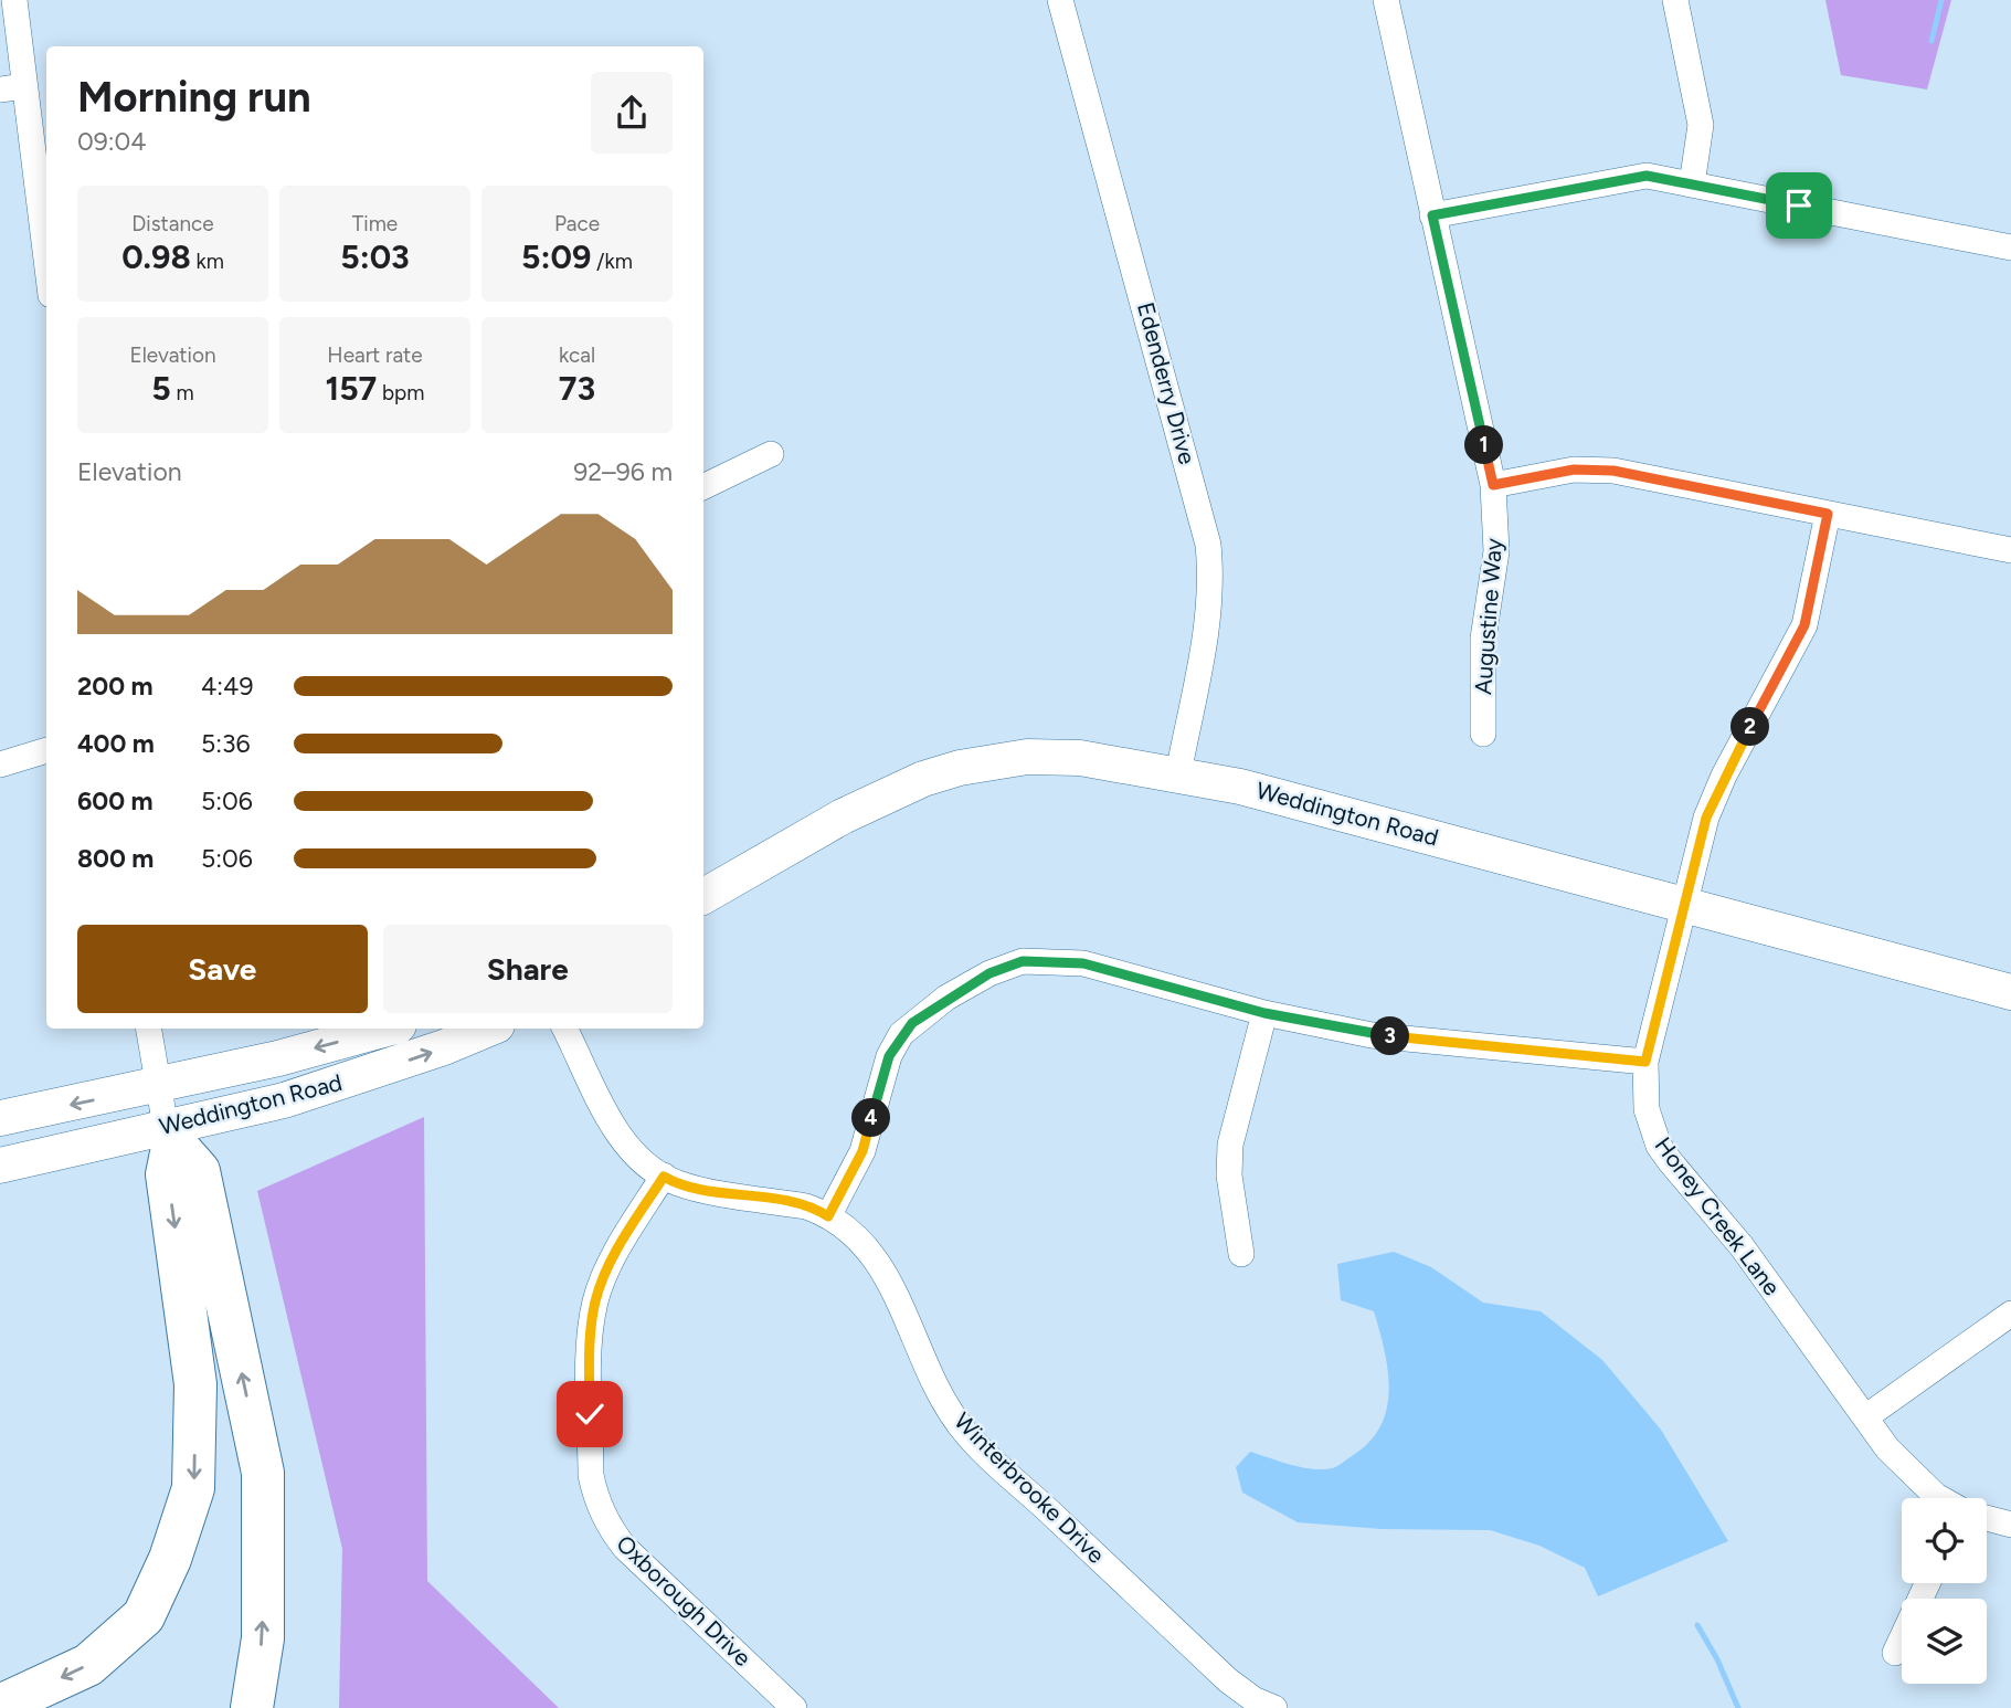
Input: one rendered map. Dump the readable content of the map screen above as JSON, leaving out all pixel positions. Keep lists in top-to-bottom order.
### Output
{
  "streets": {
    "main road": ["Weddington Road"],
    "street": [
      "Edenderry Drive",
      "Augustine Way",
      "Honey Creek Lane",
      "Winterbrooke Drive",
      "Oxborough Drive"
    ]
  },
  "crossings": [
    ["Edenderry Drive", "Weddington Road"],
    ["Weddington Road", "Honey Creek Lane"],
    ["Winterbrooke Drive", "Oxborough Drive"]
  ],
  "page": {
    "heading": ["Morning run", "09:04"],
    "stats": [
      ["Distance", "0.98 km"],
      ["Time", "5:03"],
      ["Pace", "5:09 /km"],
      ["Elevation", "5 m"],
      ["Heart rate", "157 bpm"],
      ["kcal", "73"]
    ],
    "pins": [
      "1",
      "2",
      "3",
      "4"
    ],
    "chart": ["Elevation", "92–96 m"],
    "list": [
      {
        "name": "200 m",
        "note": "4:49"
      },
      {
        "name": "400 m",
        "note": "5:36"
      },
      {
        "name": "600 m",
        "note": "5:06"
      },
      {
        "name": "800 m",
        "note": "5:06"
      }
    ],
    "buttons": ["Save", "Share"]
  }
}
